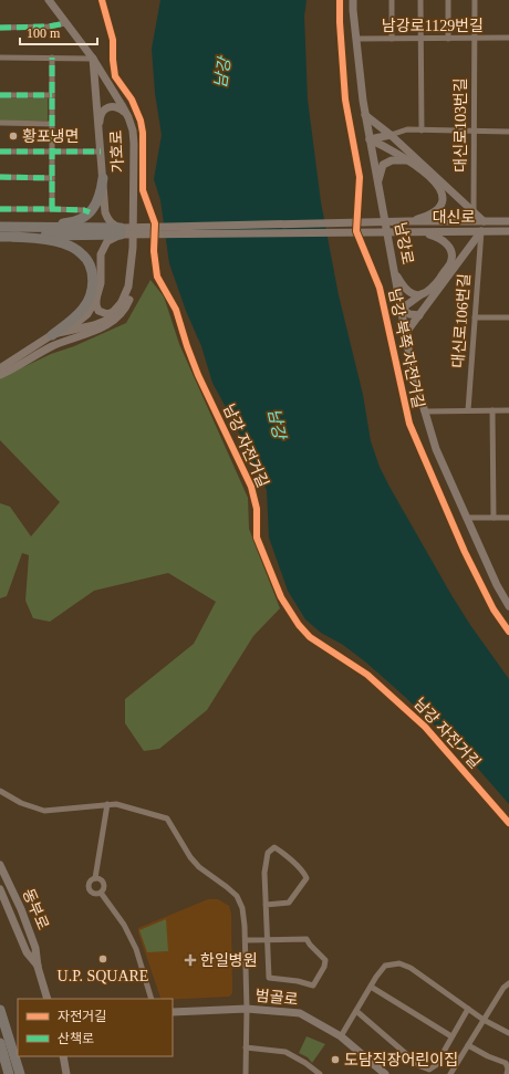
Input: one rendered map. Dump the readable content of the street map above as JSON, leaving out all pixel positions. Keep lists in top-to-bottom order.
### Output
{
  "streets": {
    "street": [
      "남강로1129번길",
      "대신로103번길",
      "가호로",
      "대신로",
      "남강로",
      "대신로106번길",
      "동부로",
      "범골로"
    ],
    "cycle path": ["남강 북쪽 자전거길", "남강 자전거길"]
  },
  "crossings": [
    ["남강로1129번길", "대신로103번길"],
    ["남강로1129번길", "남강로"],
    ["대신로", "대신로106번길"]
  ],
  "water": ["남강"],
  "places": {
    "other": ["황포냉면", "U.P. SQUARE", "도담직장어린이집"],
    "health": ["한일병원"]
  },
  "legend": ["자전거길", "산책로"],
  "scale_bar": "100 m"
}
